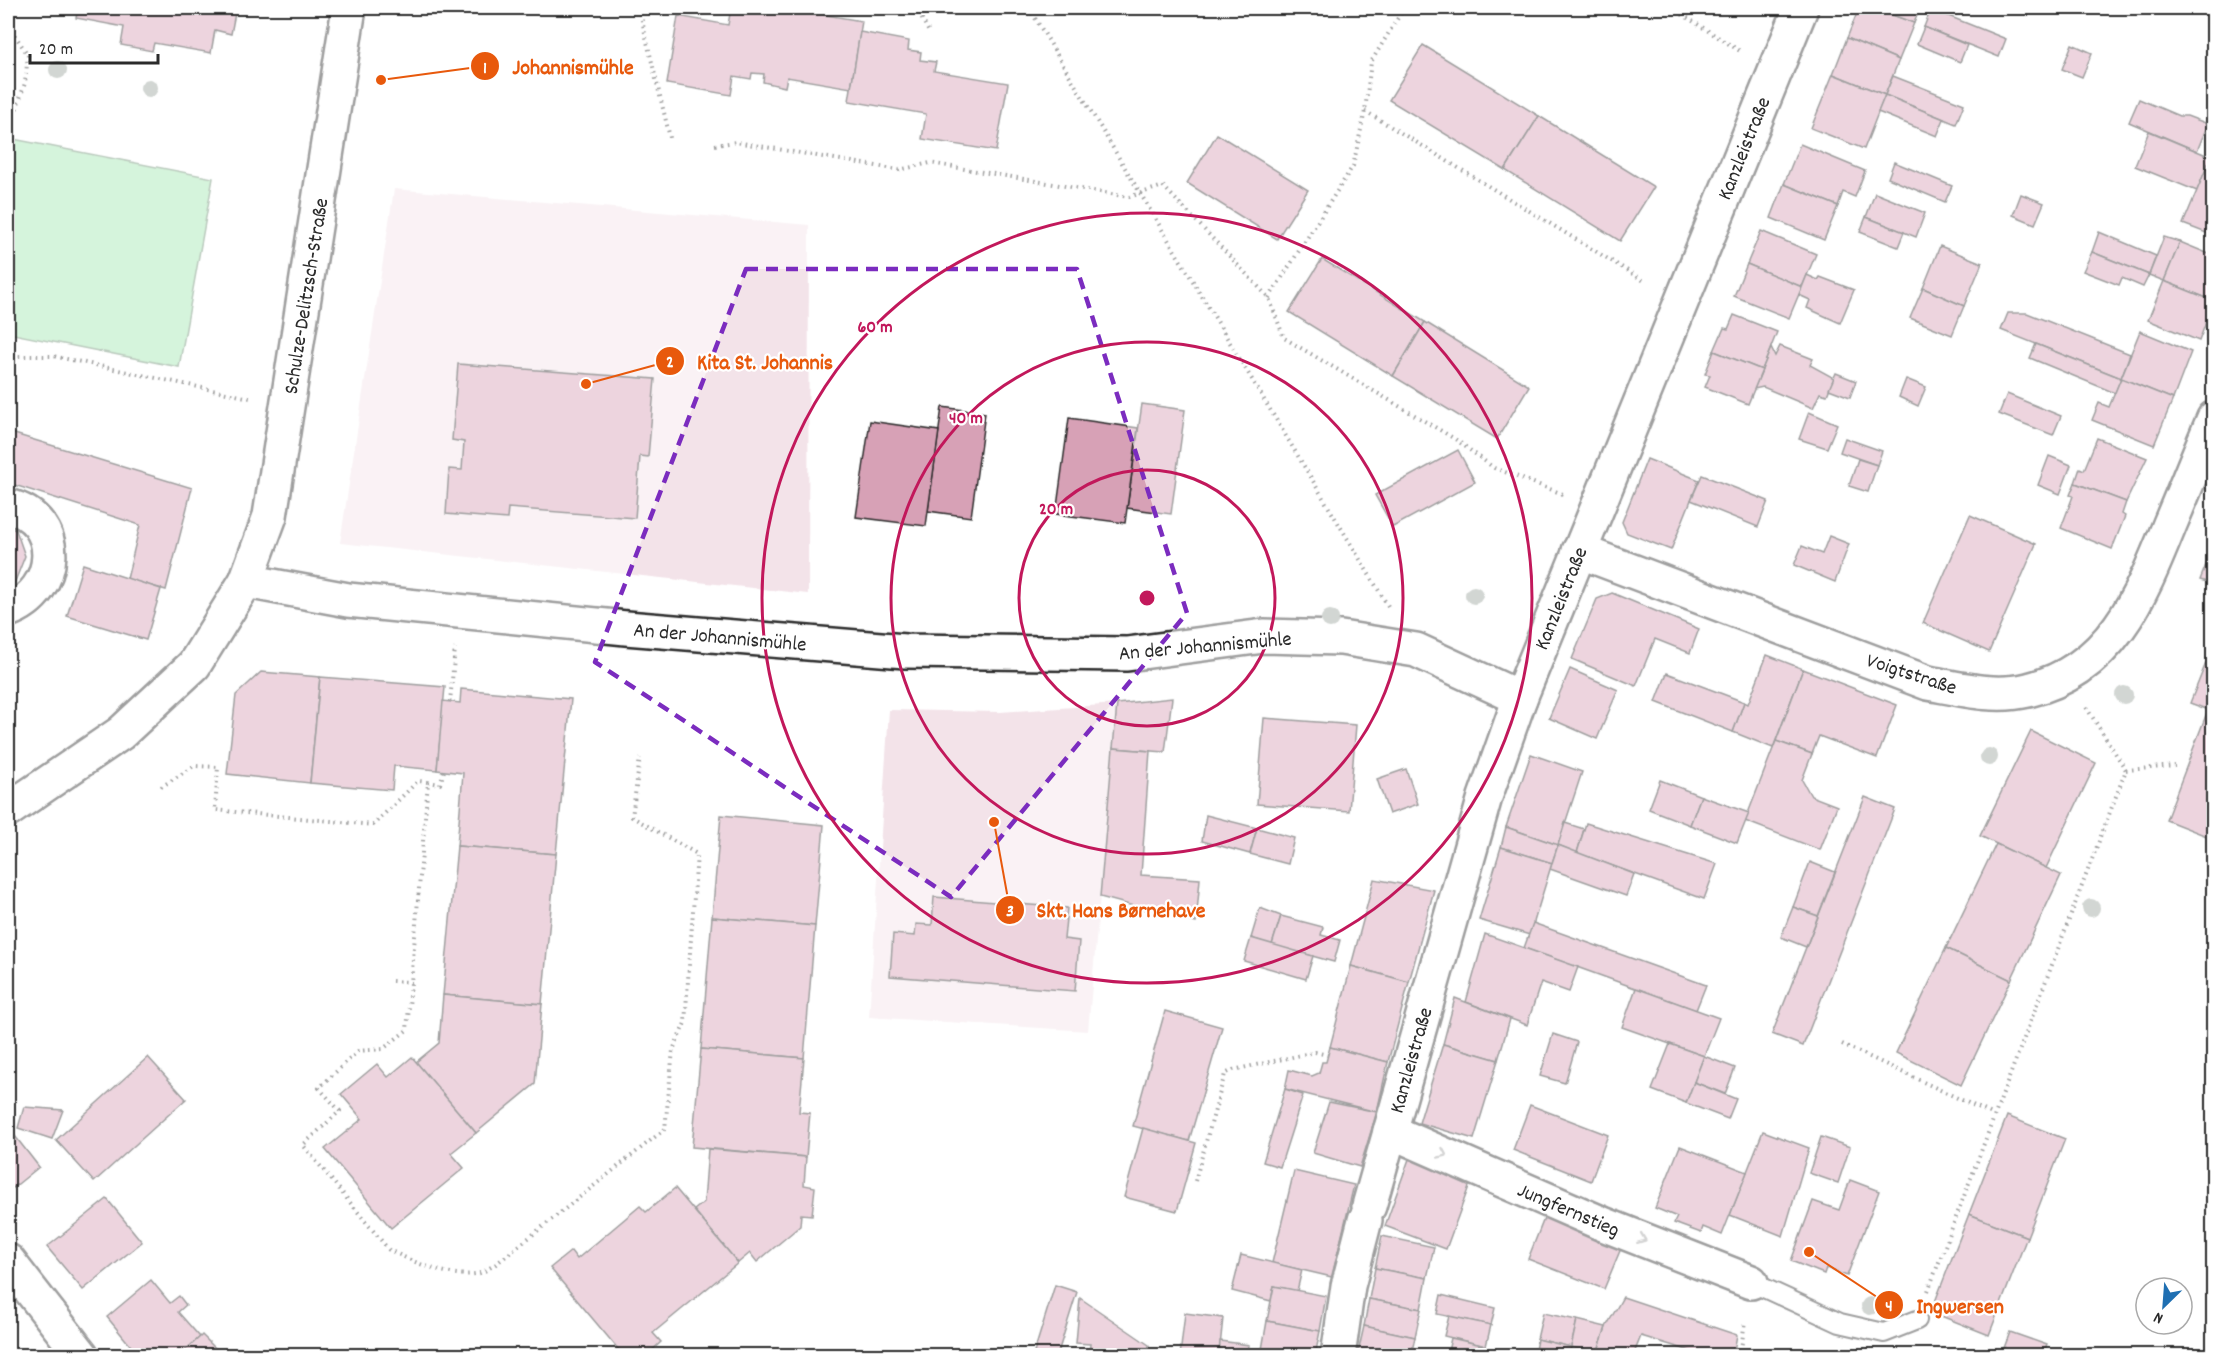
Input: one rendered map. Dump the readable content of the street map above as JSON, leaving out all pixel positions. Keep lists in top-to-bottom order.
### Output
{
  "streets": {
    "street": [
      "Kanzleistraße",
      "Schulze-Delitzsch-Straße",
      "An der Johannismühle",
      "Voigtstraße",
      "Jungfernstieg"
    ]
  },
  "crossings": [
    ["Kanzleistraße", "An der Johannismühle"],
    ["Kanzleistraße", "Voigtstraße"],
    ["Kanzleistraße", "Jungfernstieg"],
    ["Schulze-Delitzsch-Straße", "An der Johannismühle"]
  ],
  "one_way": ["Jungfernstieg"],
  "places": [
    "Johannismühle",
    "Kita St. Johannis",
    "Skt. Hans Børnehave",
    "Ingwersen"
  ],
  "scale_bar": "20 m",
  "north": "bottom left",
  "rings": ["60 m", "40 m", "20 m"]
}
